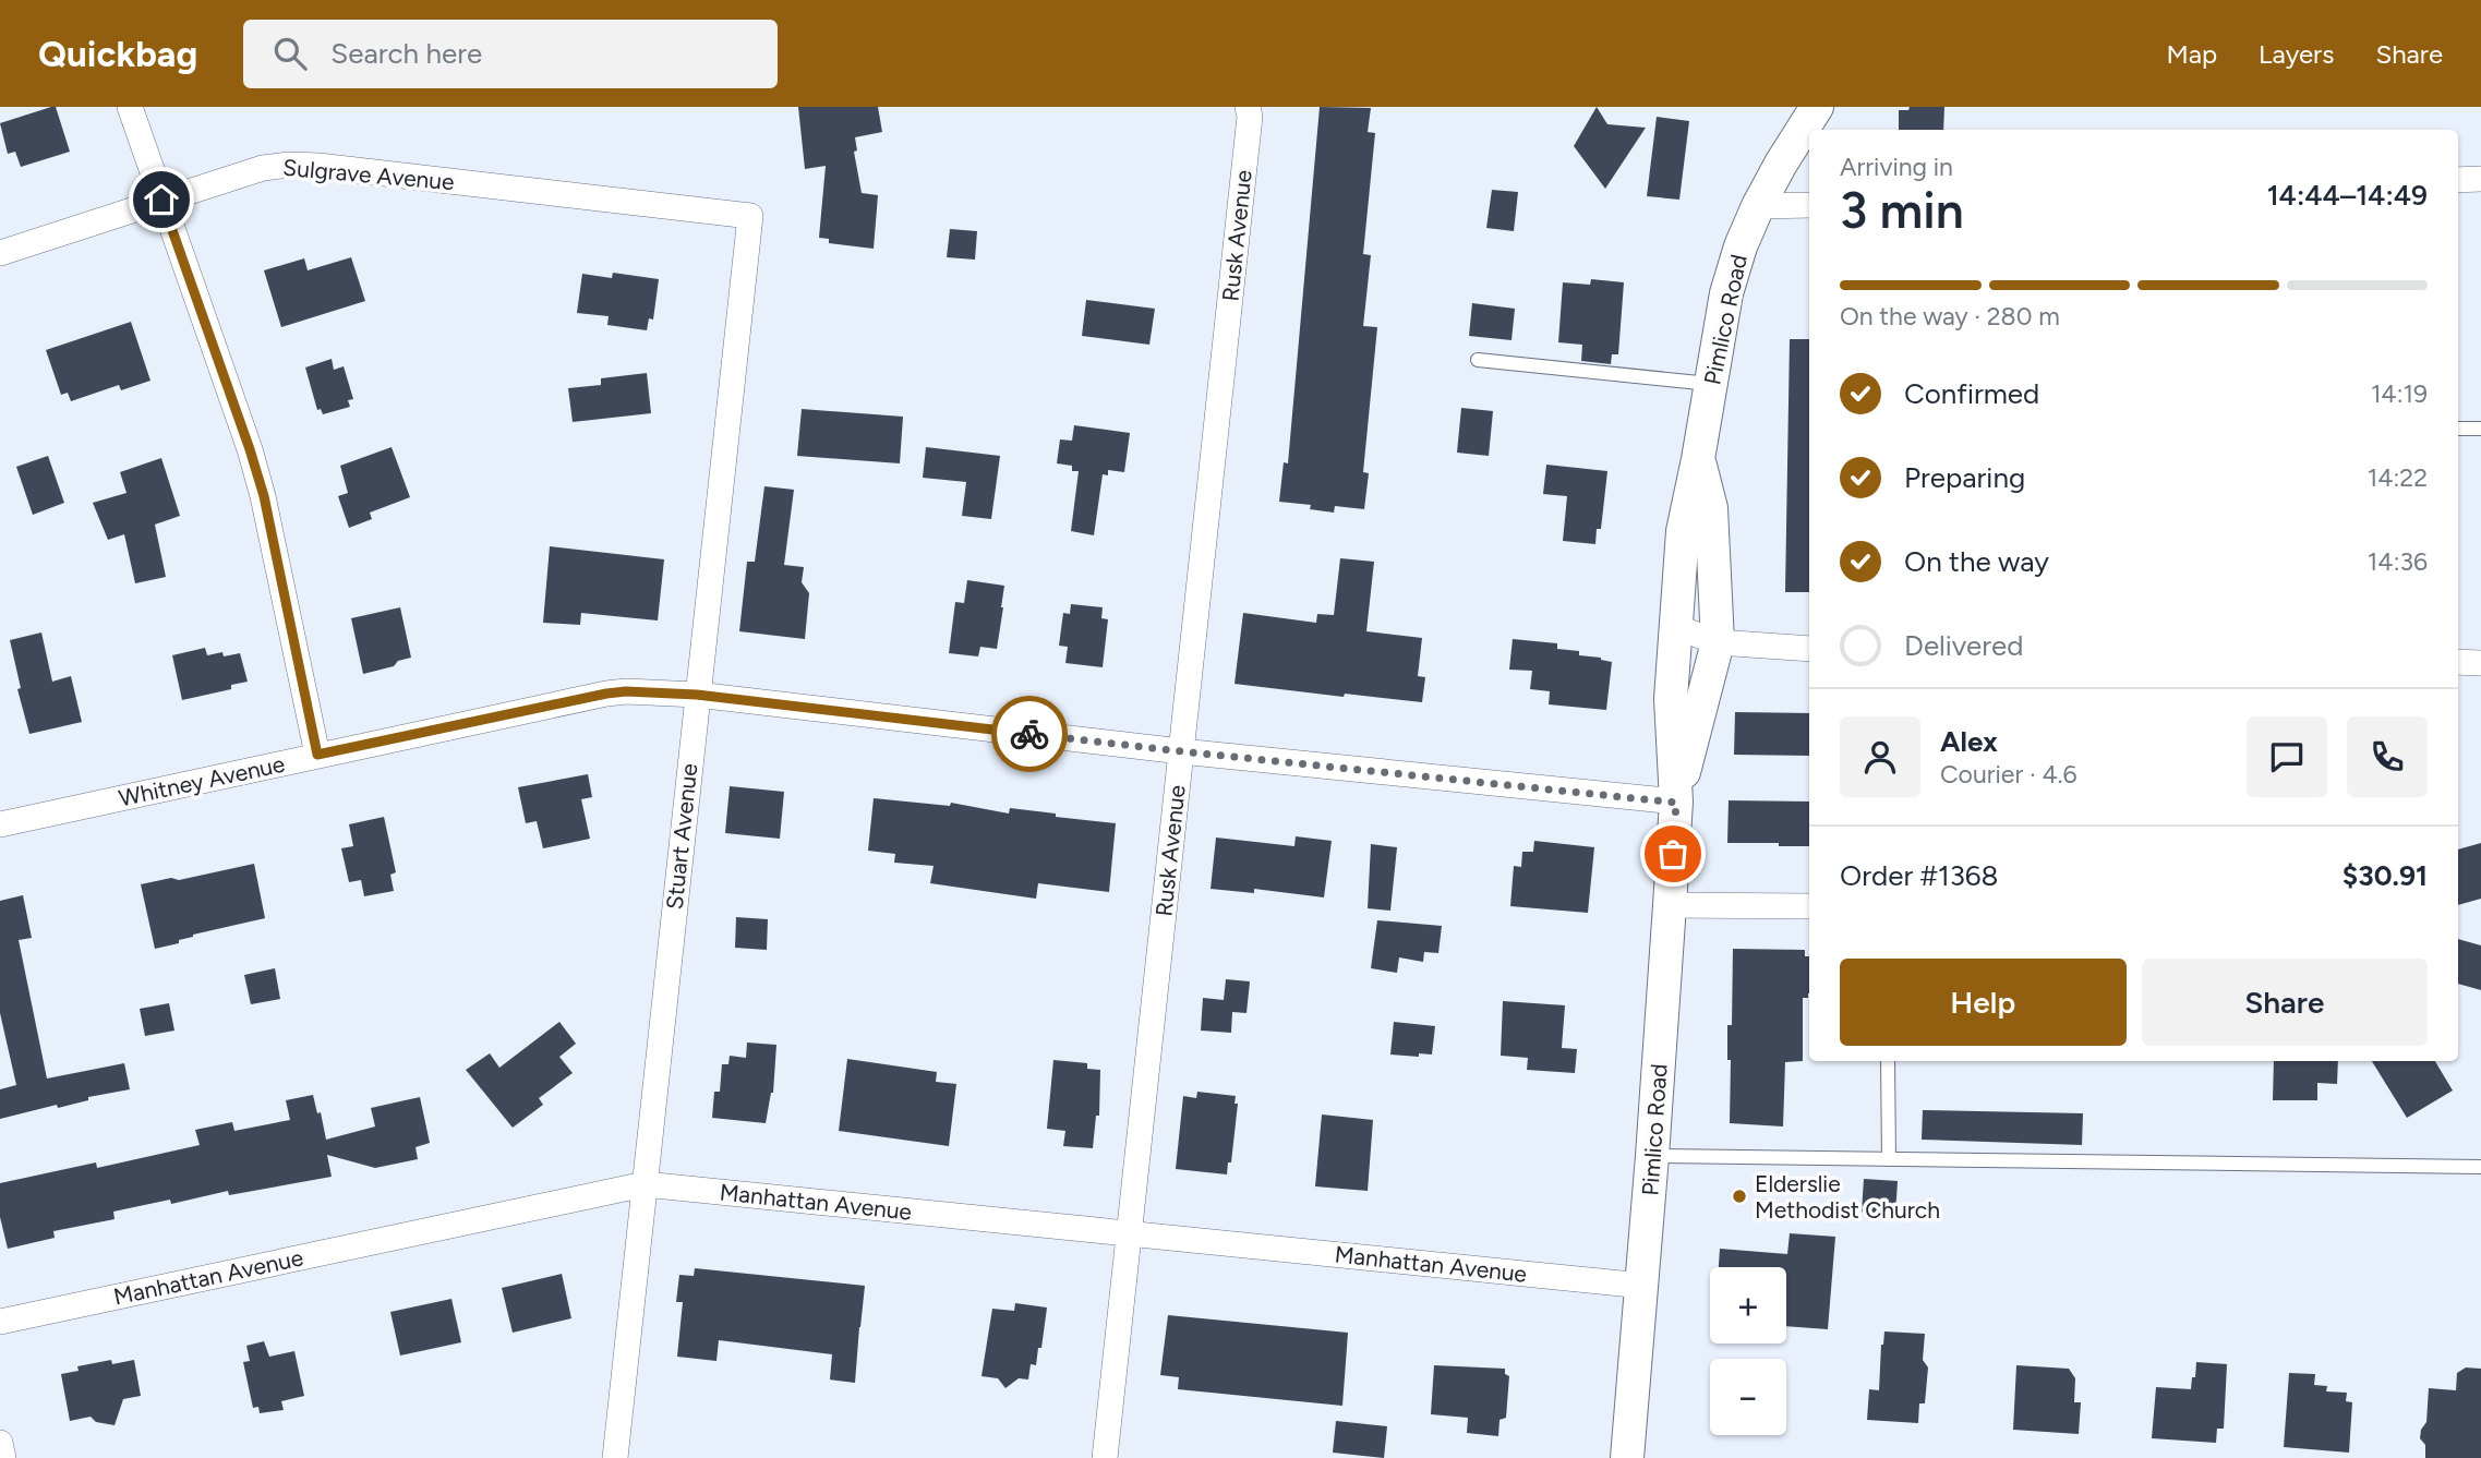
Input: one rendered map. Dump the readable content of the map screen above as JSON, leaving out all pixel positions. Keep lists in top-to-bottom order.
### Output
{
  "streets": {
    "street": [
      "Sulgrave Avenue",
      "Rusk Avenue",
      "Pimlico Road",
      "Whitney Avenue",
      "Stuart Avenue",
      "Manhattan Avenue"
    ]
  },
  "crossings": [
    ["Sulgrave Avenue", "Stuart Avenue"],
    ["Rusk Avenue", "Whitney Avenue"],
    ["Rusk Avenue", "Manhattan Avenue"],
    ["Pimlico Road", "Whitney Avenue"],
    ["Pimlico Road", "Manhattan Avenue"],
    ["Whitney Avenue", "Stuart Avenue"],
    ["Stuart Avenue", "Manhattan Avenue"]
  ],
  "places": ["Elderslie Methodist Church"],
  "page": {
    "header": "Quickbag",
    "search": "Search here",
    "nav": ["Map", "Layers", "Share"],
    "heading": ["3 min", "Arriving in", "14:44–14:49"],
    "panel": [
      "Alex",
      "Courier · 4.6",
      "Order #1368",
      "$30.91"
    ],
    "bar": "On the way · 280 m",
    "list": [
      ["Confirmed", "14:19"],
      ["Preparing", "14:22"],
      ["On the way", "14:36"],
      "Delivered"
    ],
    "buttons": ["Help", "Share"],
    "map_buttons": ["+", "−"]
  }
}
